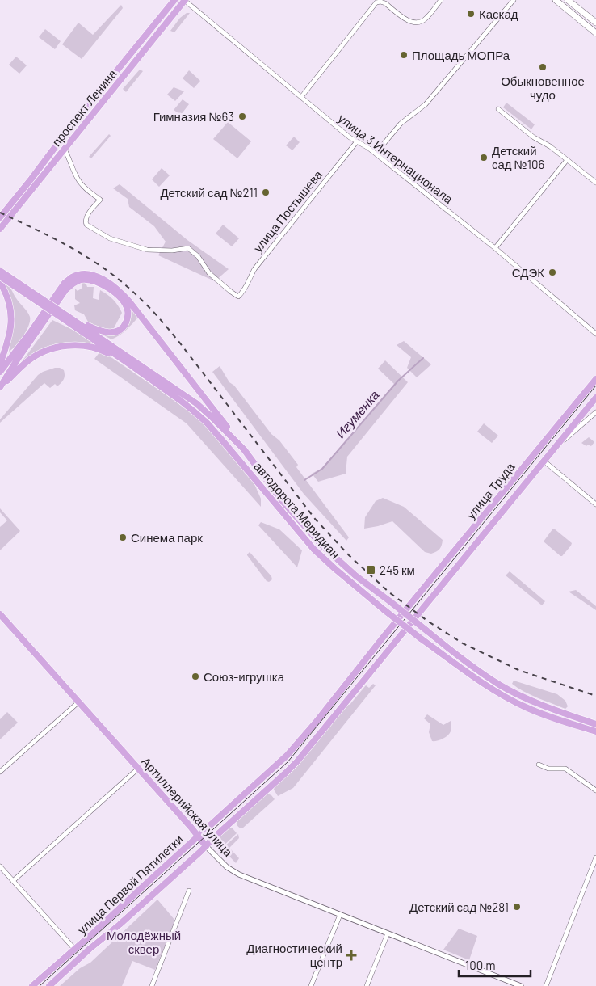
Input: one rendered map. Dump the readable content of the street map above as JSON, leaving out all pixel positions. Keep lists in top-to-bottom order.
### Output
{
  "streets": {
    "main road": [
      "проспект Ленина",
      "улица Труда",
      "автодорога Меридиан",
      "Артиллерийская улица",
      "улица Первой Пятилетки"
    ],
    "street": ["улица 3 Интернационала", "улица Постышева"]
  },
  "crossings": [
    ["проспект Ленина", "улица 3 Интернационала"],
    ["проспект Ленина", "улица Постышева"],
    ["улица 3 Интернационала", "улица Постышева"],
    ["улица Труда", "улица Первой Пятилетки"],
    ["Артиллерийская улица", "улица Первой Пятилетки"]
  ],
  "water": ["Игуменка"],
  "parks": ["Молодёжный сквер"],
  "places": {
    "other": [
      "Каскад",
      "Площадь МОПРа",
      "Обыкновенное чудо",
      "Гимназия №63",
      "Детский сад №106",
      "Детский сад №211",
      "СДЭК",
      "Синема парк",
      "Союз-игрушка",
      "Детский сад №281"
    ],
    "transit": ["245 км"],
    "health": ["Диагностический центр"]
  },
  "scale_bar": "100 m"
}
